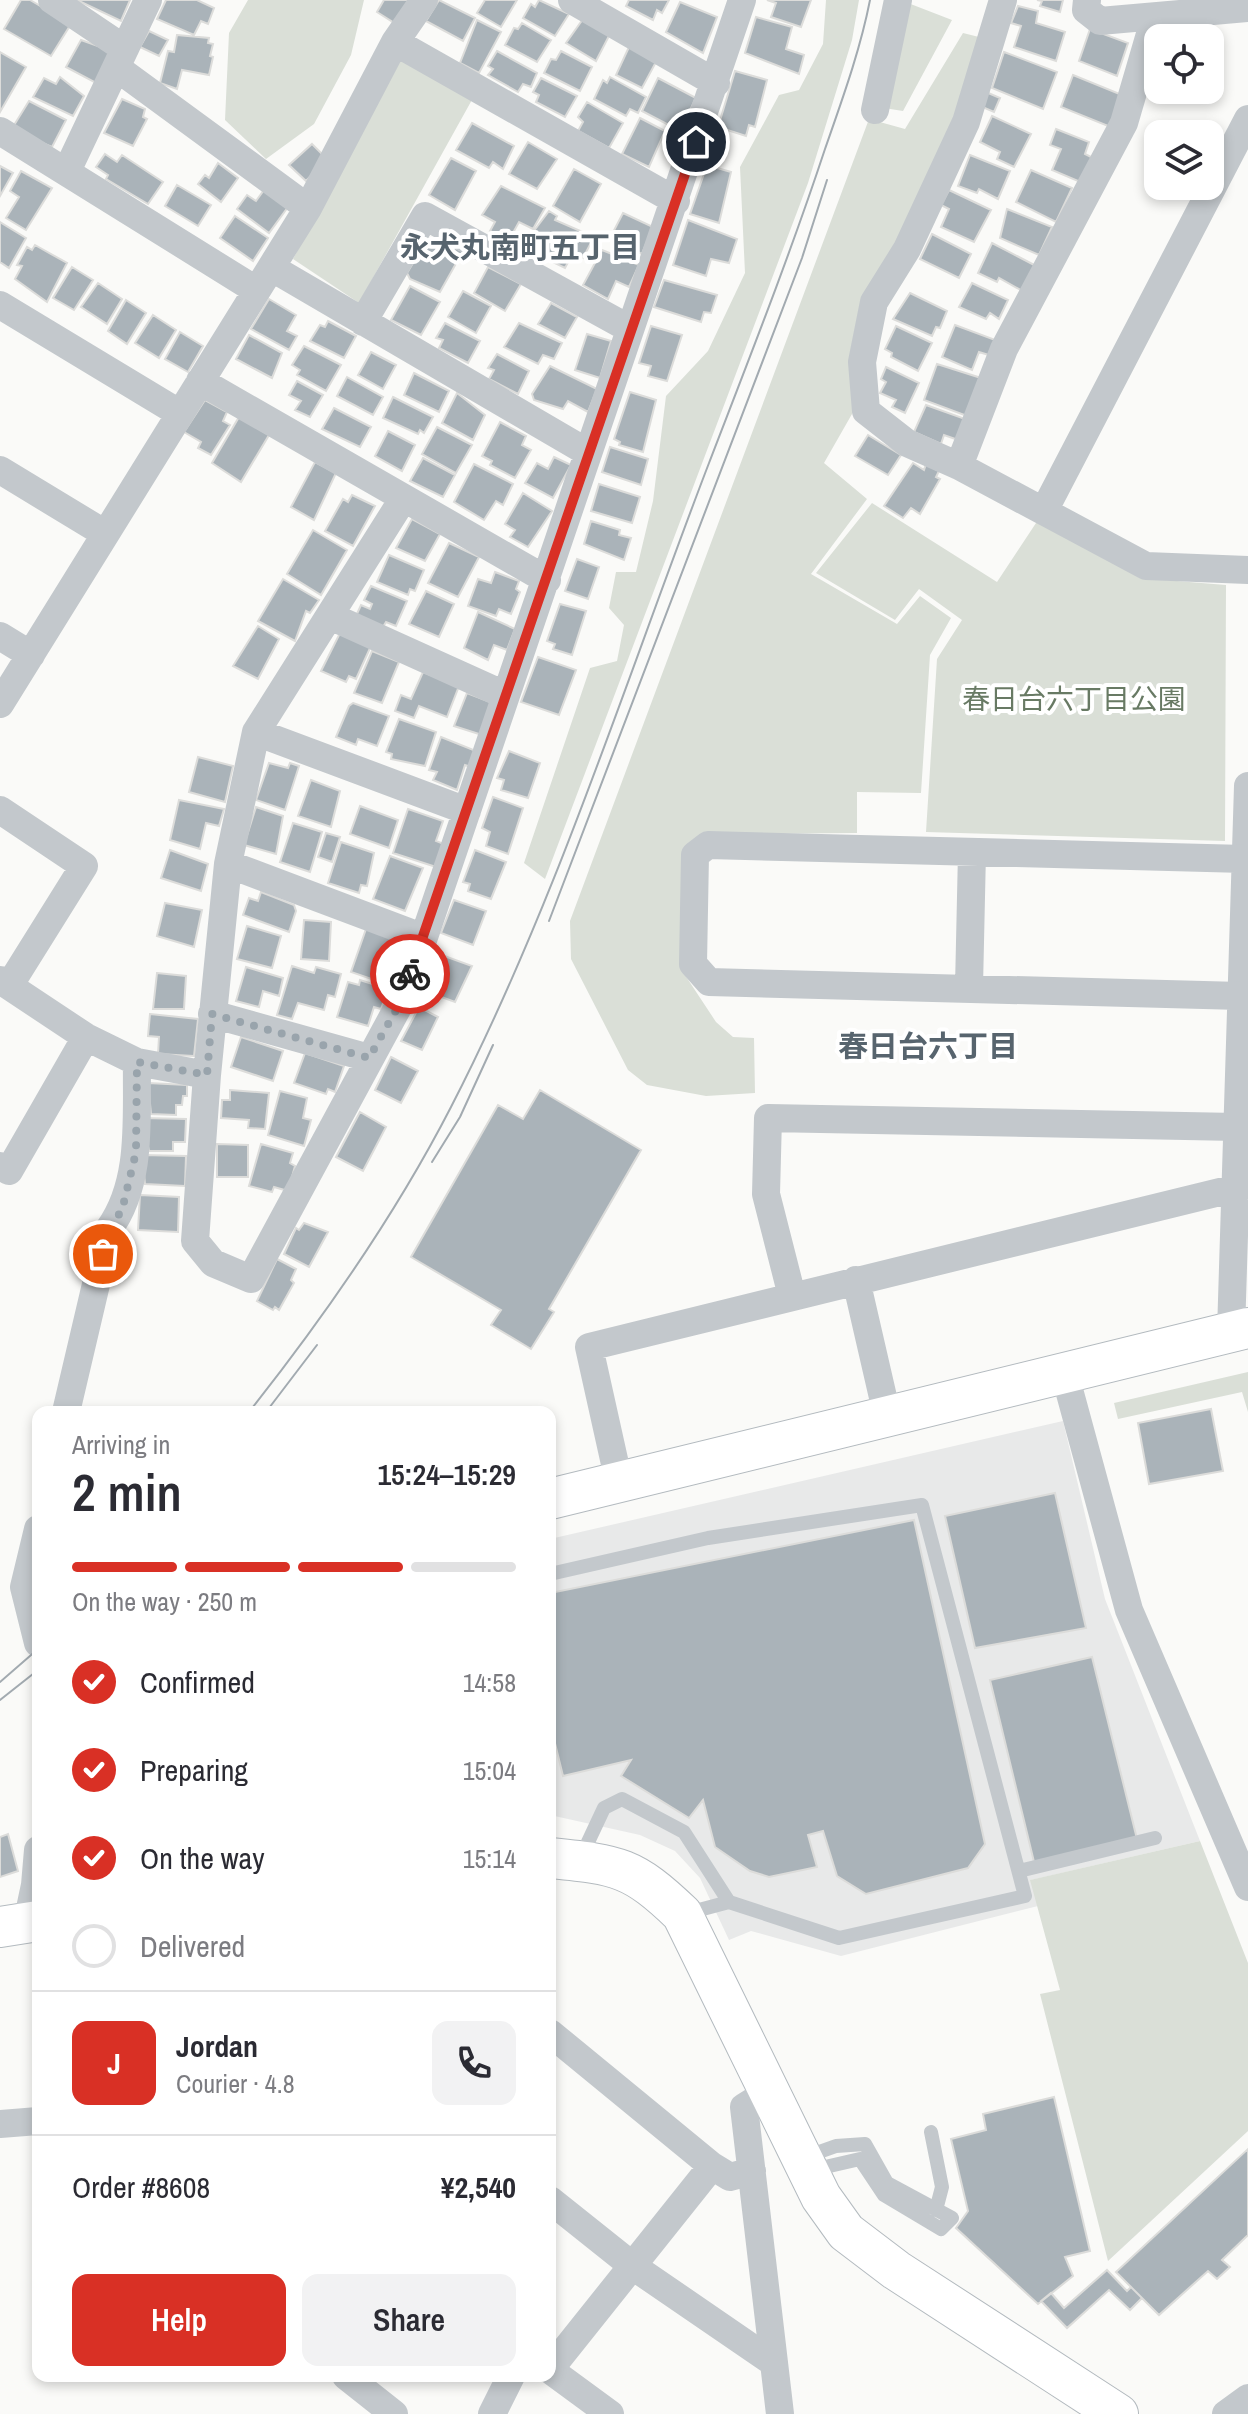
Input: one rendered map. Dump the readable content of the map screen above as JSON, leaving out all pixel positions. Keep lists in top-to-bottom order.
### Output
{
  "districts": ["永犬丸南町五丁目", "春日台六丁目"],
  "parks": ["春日台六丁目公園"],
  "page": {
    "heading": ["2 min", "Arriving in", "15:24–15:29"],
    "panel": [
      "Jordan",
      "Courier · 4.8",
      "Order #8608",
      "¥2,540"
    ],
    "bar": "On the way · 250 m",
    "list": [
      ["Confirmed", "14:58"],
      ["Preparing", "15:04"],
      ["On the way", "15:14"],
      "Delivered"
    ],
    "round": "J",
    "buttons": ["Help", "Share"]
  }
}
